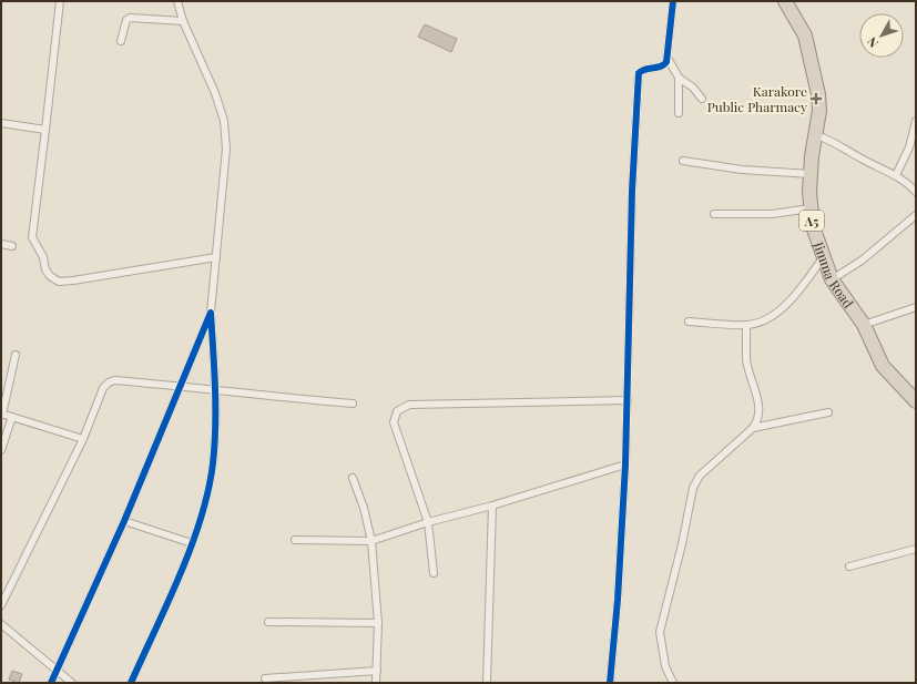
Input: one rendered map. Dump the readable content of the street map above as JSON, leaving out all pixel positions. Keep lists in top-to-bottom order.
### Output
{
  "streets": {
    "highway": ["A5", "Jimma Road"]
  },
  "places": {
    "health": ["Karakore Public Pharmacy"]
  },
  "north": "bottom left"
}
